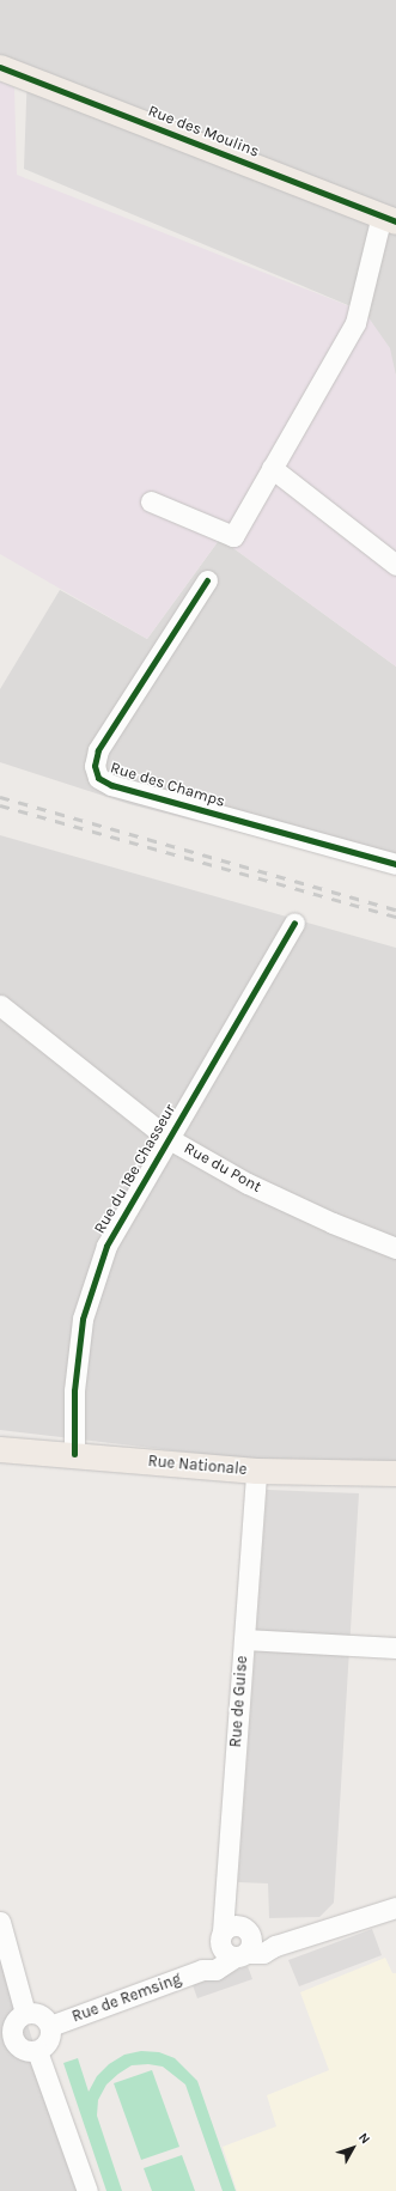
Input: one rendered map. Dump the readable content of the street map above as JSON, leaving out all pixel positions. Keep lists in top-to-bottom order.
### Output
{
  "streets": {
    "main road": ["Rue des Moulins", "Rue Nationale"],
    "street": [
      "Rue des Champs",
      "Rue du Pont",
      "Rue du 18e Chasseur",
      "Rue de Guise",
      "Rue de Remsing"
    ]
  },
  "crossings": [
    ["Rue du Pont", "Rue du 18e Chasseur"],
    ["Rue du 18e Chasseur", "Rue Nationale"],
    ["Rue Nationale", "Rue de Guise"],
    ["Rue de Guise", "Rue de Remsing"]
  ],
  "north": "top right"
}
